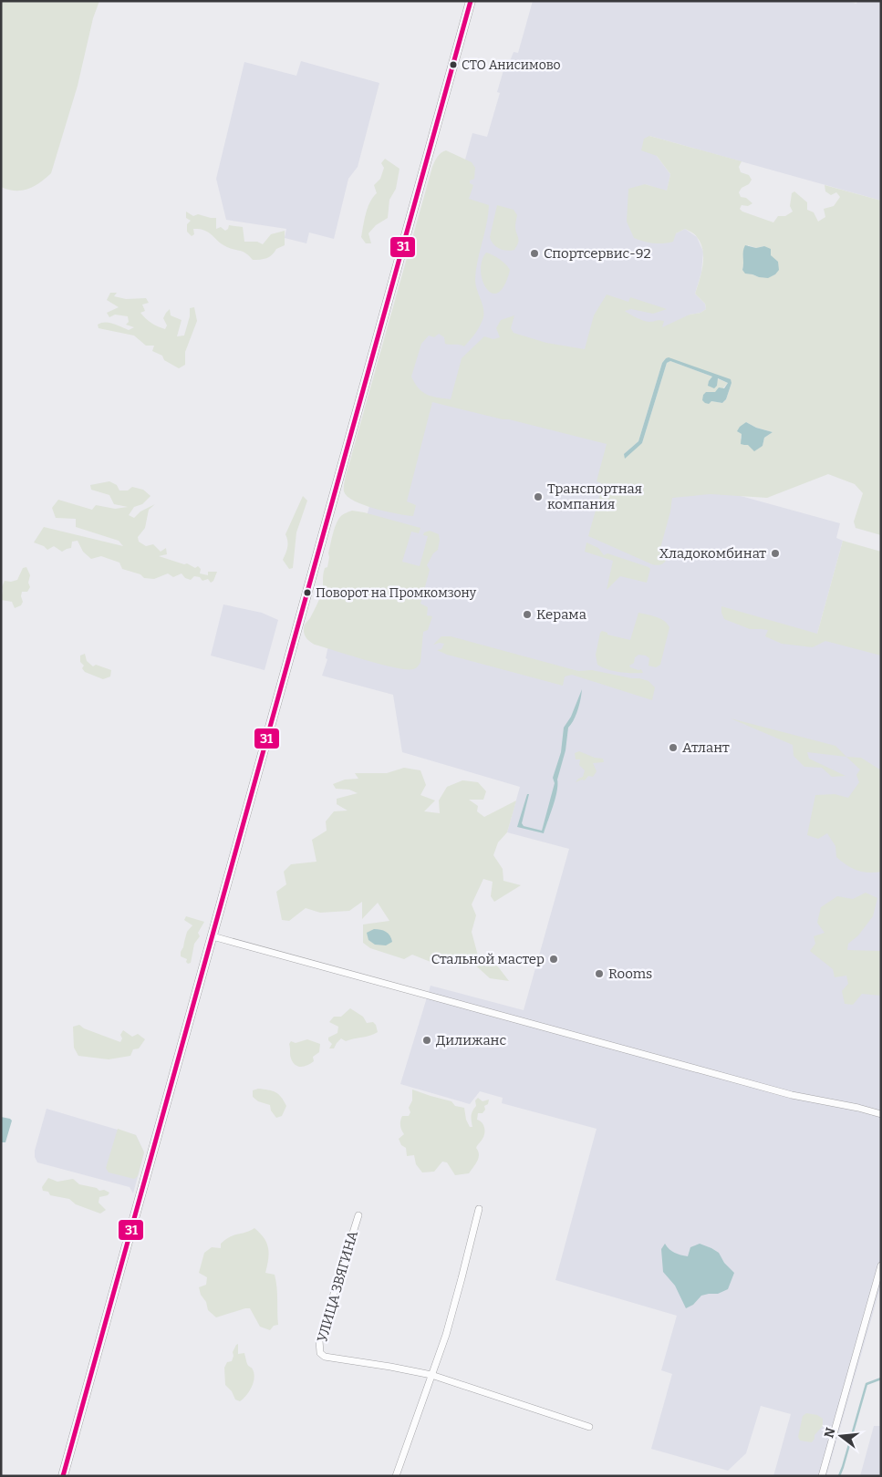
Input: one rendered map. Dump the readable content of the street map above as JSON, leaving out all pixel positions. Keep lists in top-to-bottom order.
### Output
{
  "streets": {
    "street": ["УЛИЦА ЗВЯГИНА"]
  },
  "places": [
    "СТО Анисимово",
    "Спортсервис-92",
    "Транспортная компания",
    "Хладокомбинат",
    "Поворот на Промкомзону",
    "Керама",
    "Атлант",
    "Стальной мастер",
    "Rooms",
    "Дилижанс"
  ],
  "lines": ["transit line 31"],
  "north": "left"
}
